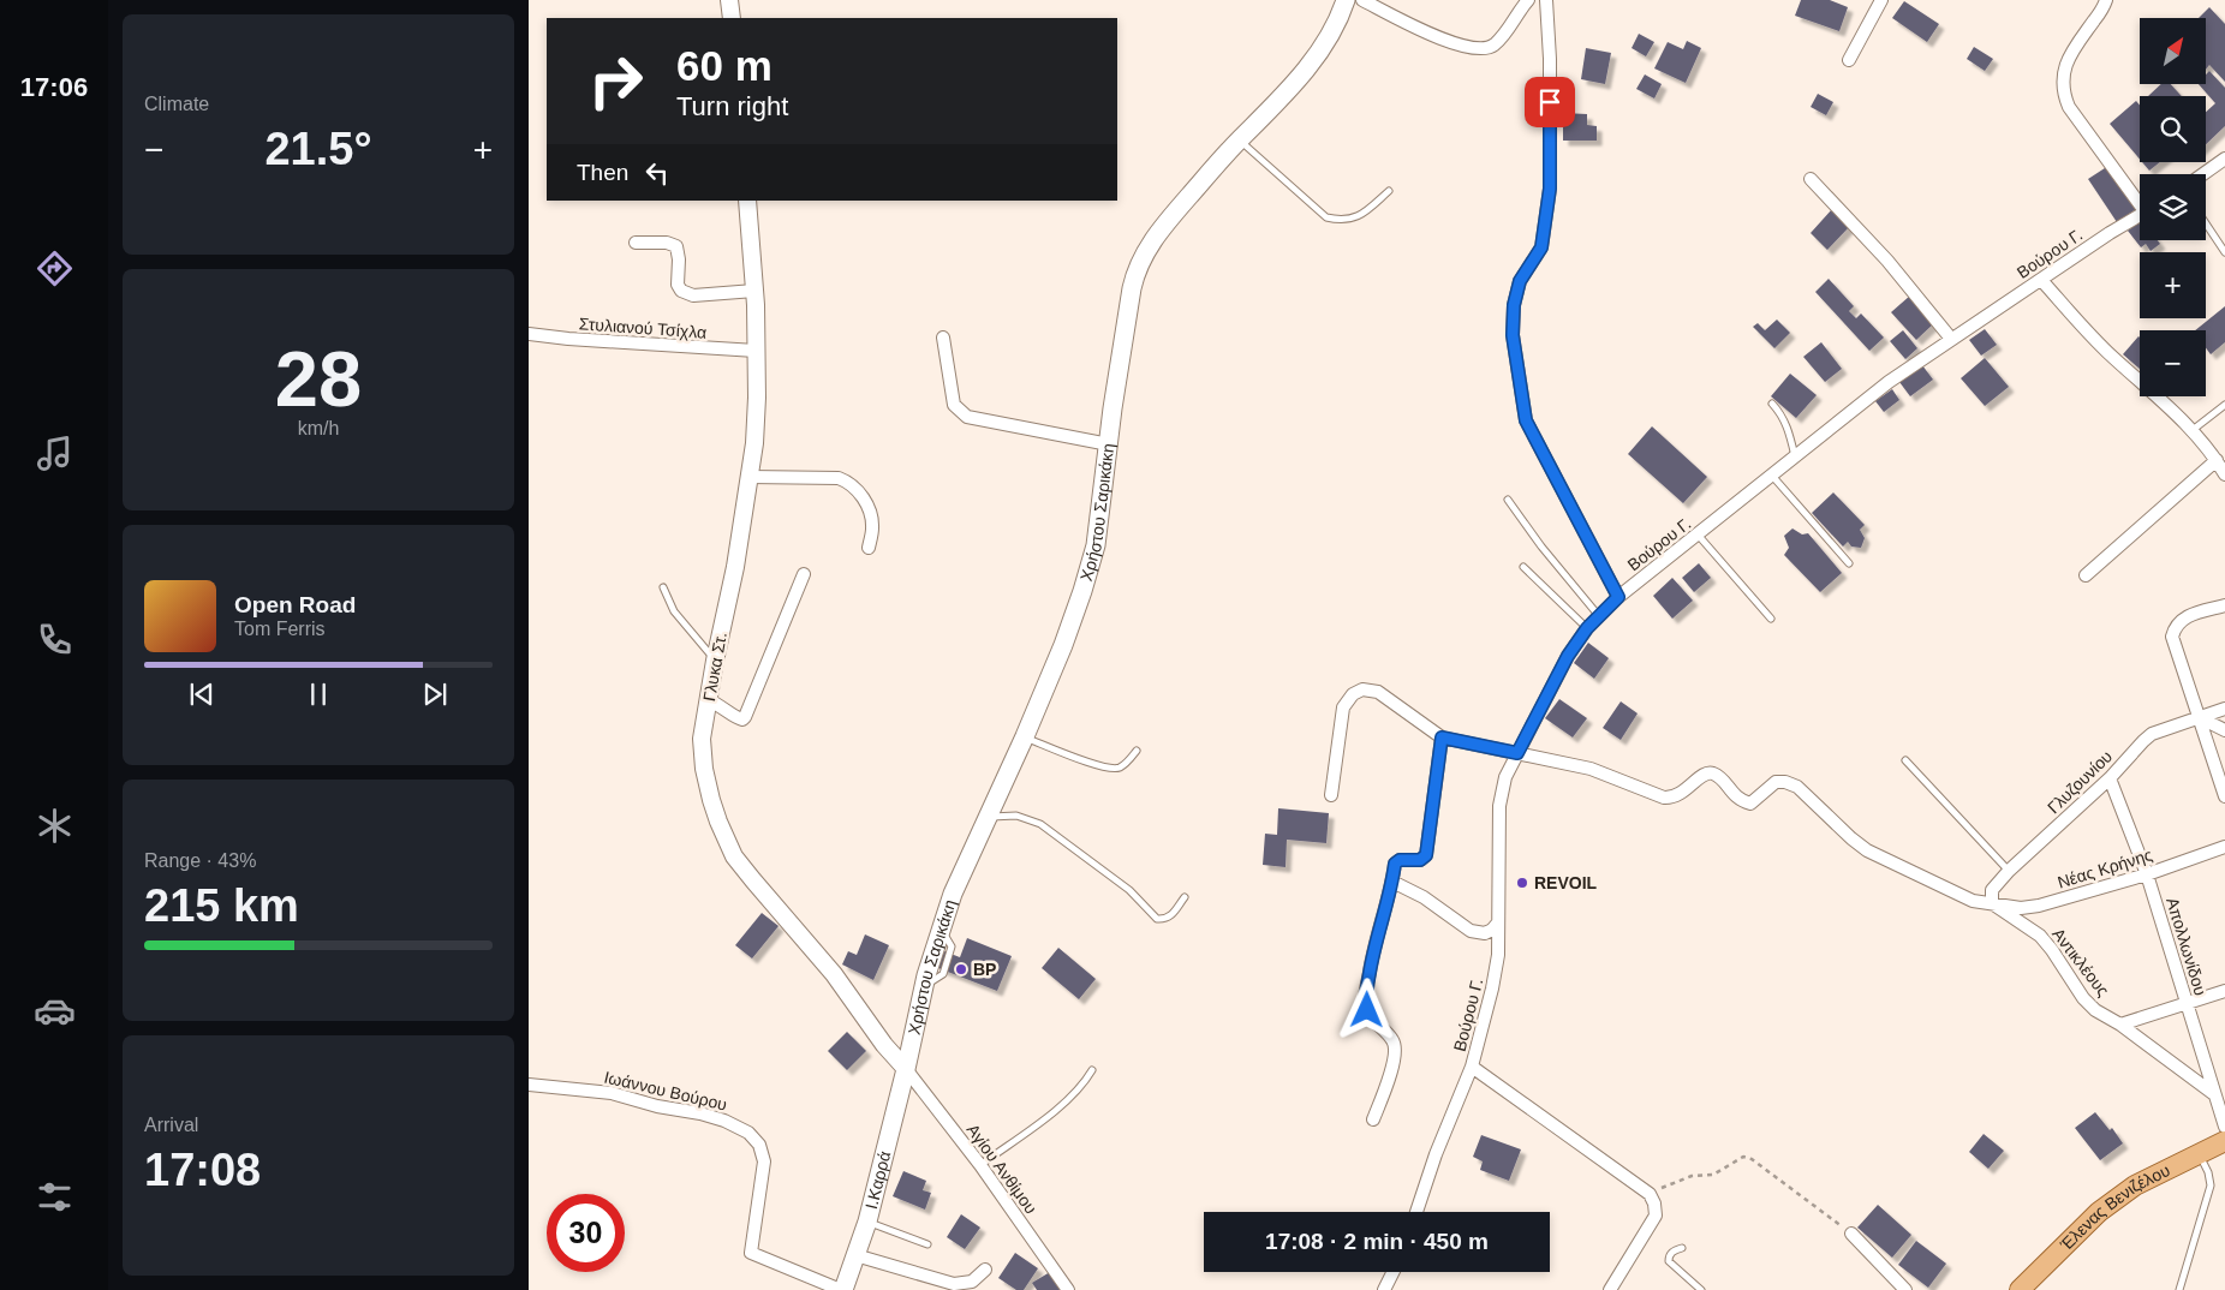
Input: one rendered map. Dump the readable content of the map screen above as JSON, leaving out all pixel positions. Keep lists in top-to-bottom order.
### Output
{
  "streets": {
    "main road": ["Χρήστου Σαρικάκη", "Ι.Καρρά", "Έλενας Βενιζέλου"],
    "street": [
      "Βούρου Γ.",
      "Στυλιανού Τσίχλα",
      "Γλυκα Στ.",
      "Γλυζουνίου",
      "Νέας Κρήνης",
      "Απολλωνίδου",
      "Αντικλέους",
      "Ιωάννου Βούρου",
      "Αγίου Ανθίμου"
    ]
  },
  "crossings": [
    ["Βούρου Γ.", "Νέας Κρήνης"],
    ["Στυλιανού Τσίχλα", "Γλυκα Στ."],
    ["Χρήστου Σαρικάκη", "Γλυκα Στ."],
    ["Χρήστου Σαρικάκη", "Αγίου Ανθίμου"],
    ["Χρήστου Σαρικάκη", "Ι.Καρρά"],
    ["Γλυκα Στ.", "Αγίου Ανθίμου"],
    ["Γλυκα Στ.", "Ι.Καρρά"],
    ["Γλυζουνίου", "Νέας Κρήνης"],
    ["Γλυζουνίου", "Απολλωνίδου"],
    ["Γλυζουνίου", "Αντικλέους"],
    ["Νέας Κρήνης", "Απολλωνίδου"],
    ["Νέας Κρήνης", "Αντικλέους"],
    ["Απολλωνίδου", "Αντικλέους"],
    ["Ιωάννου Βούρου", "Ι.Καρρά"],
    ["Αγίου Ανθίμου", "Ι.Καρρά"]
  ],
  "places": ["REVOIL", "BP"],
  "north": "top right",
  "page": {
    "tabs": "17:06",
    "tile": [
      "Climate",
      ["28", "km/h"],
      ["Range · 43%", "215 km"],
      ["Arrival", "17:08"]
    ],
    "map_buttons": ["+", "−"],
    "turn": ["60 m", "Turn right"],
    "heat": ["−", "21.5°", "+"],
    "then": "Then",
    "song": ["Open Road", "Tom Ferris"],
    "limit": "30",
    "trip": "17:08 · 2 min · 450 m"
  }
}
